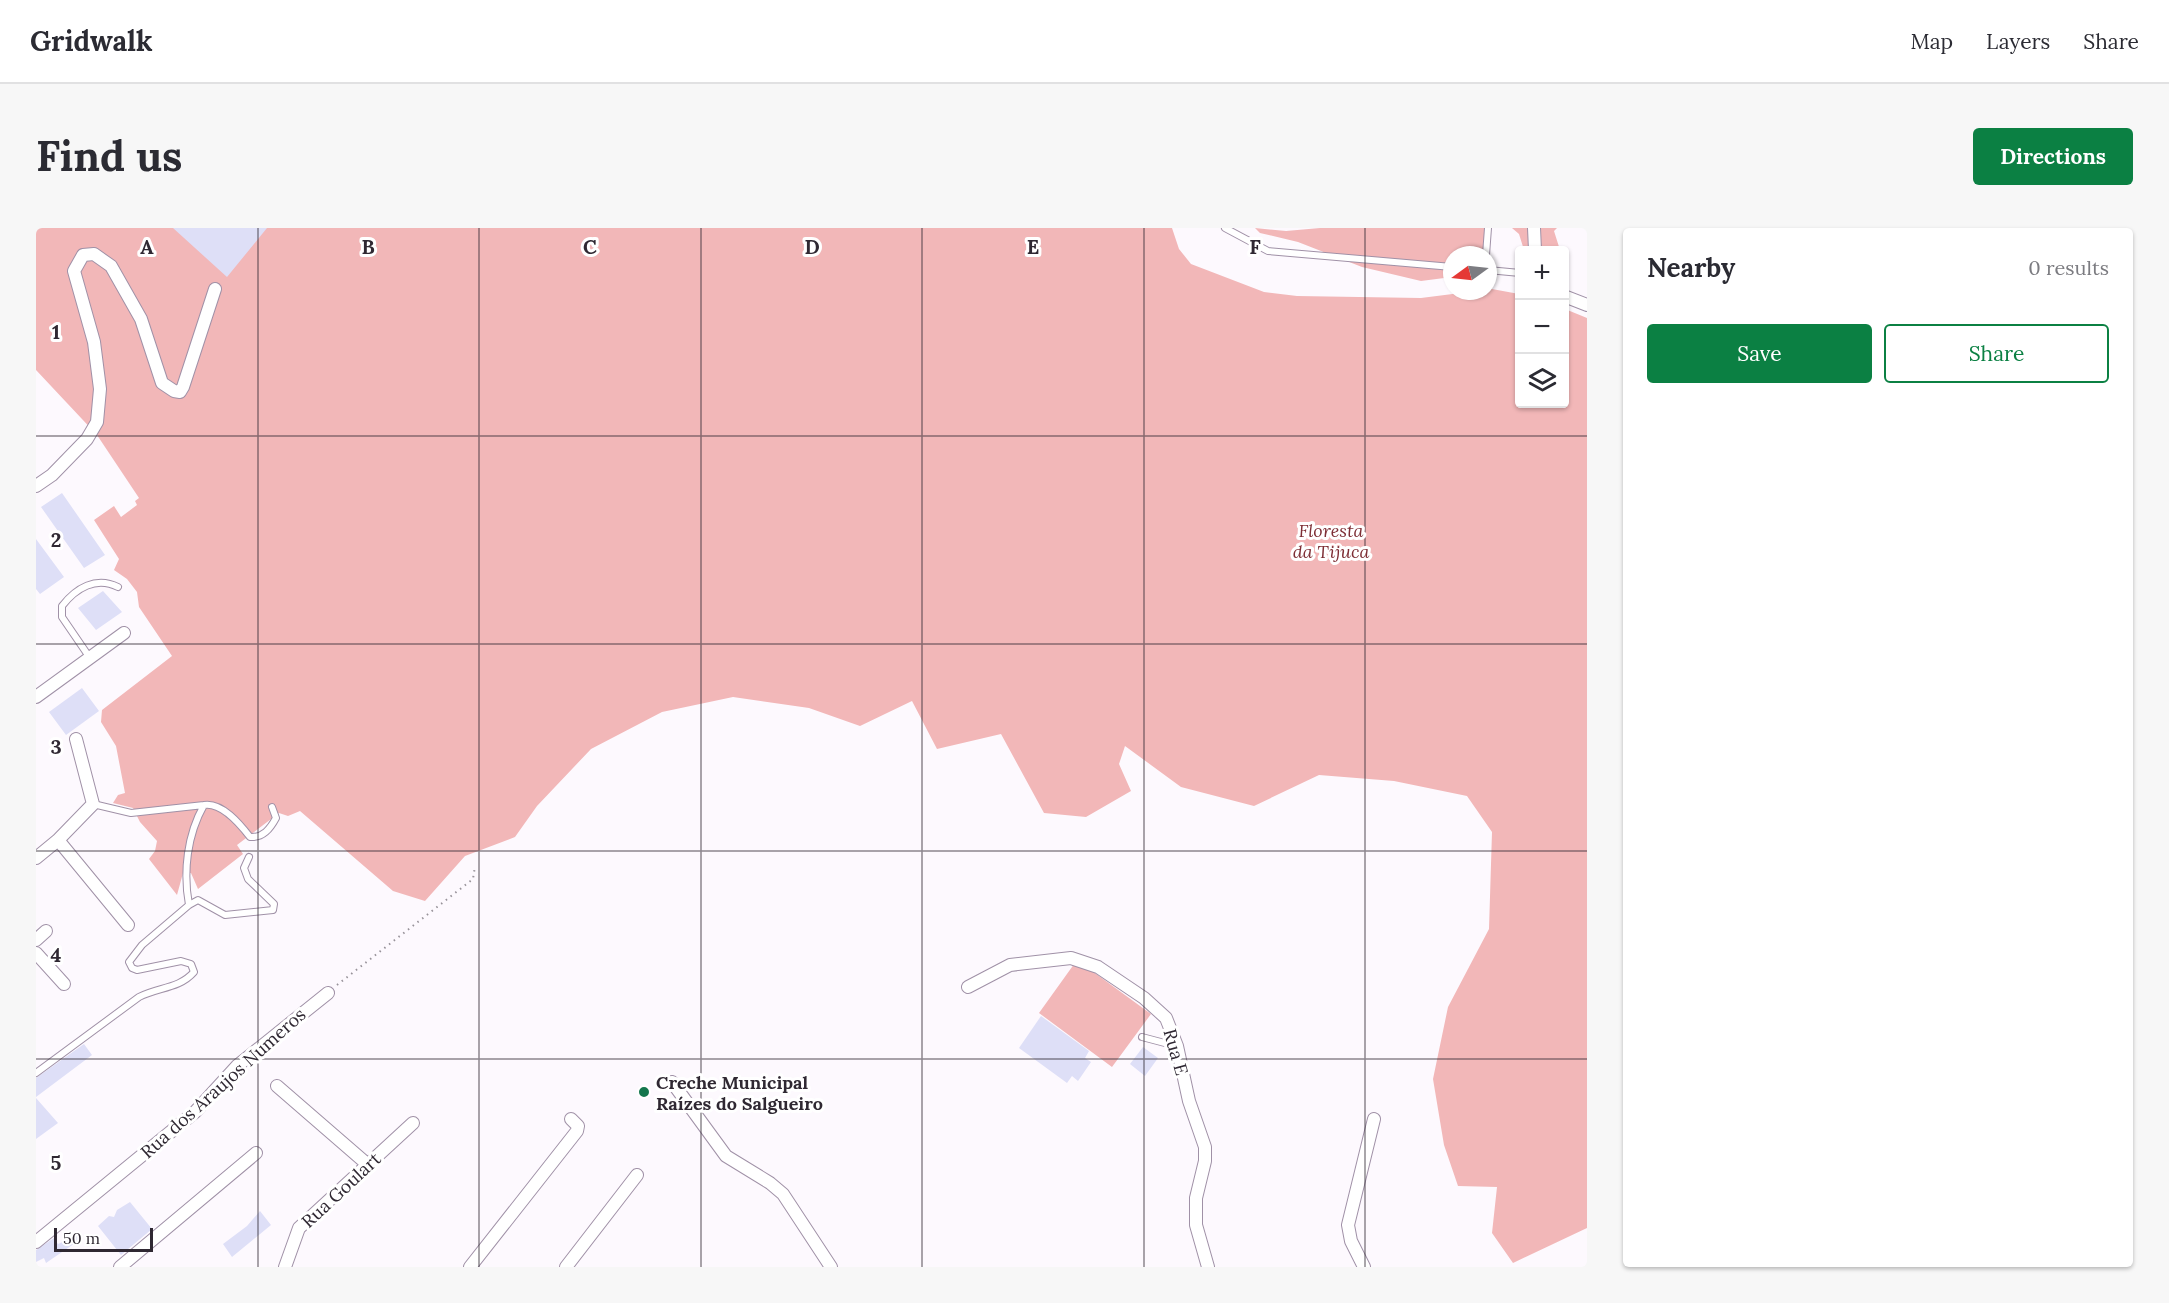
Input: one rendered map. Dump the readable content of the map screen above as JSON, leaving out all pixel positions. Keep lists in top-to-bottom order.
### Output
{
  "streets": {
    "street": ["Rua E", "Rua dos Araujos Numeros", "Rua Goulart"]
  },
  "parks": ["Floresta da Tijuca"],
  "places": ["Creche Municipal Raízes do Salgueiro"],
  "scale_bar": "50 m",
  "north": "left",
  "page": {
    "header": "Gridwalk",
    "nav": ["Map", "Layers", "Share"],
    "buttons": [
      "Directions",
      ["Save", "Share"]
    ],
    "title": "Find us",
    "heading": ["Nearby", "0 results"],
    "map_buttons": ["+", "−"],
    "scale": "50 m"
  },
  "grid": {
    "columns": [
      "A",
      "B",
      "C",
      "D",
      "E",
      "F"
    ],
    "rows": [
      "1",
      "2",
      "3",
      "4",
      "5"
    ]
  }
}
